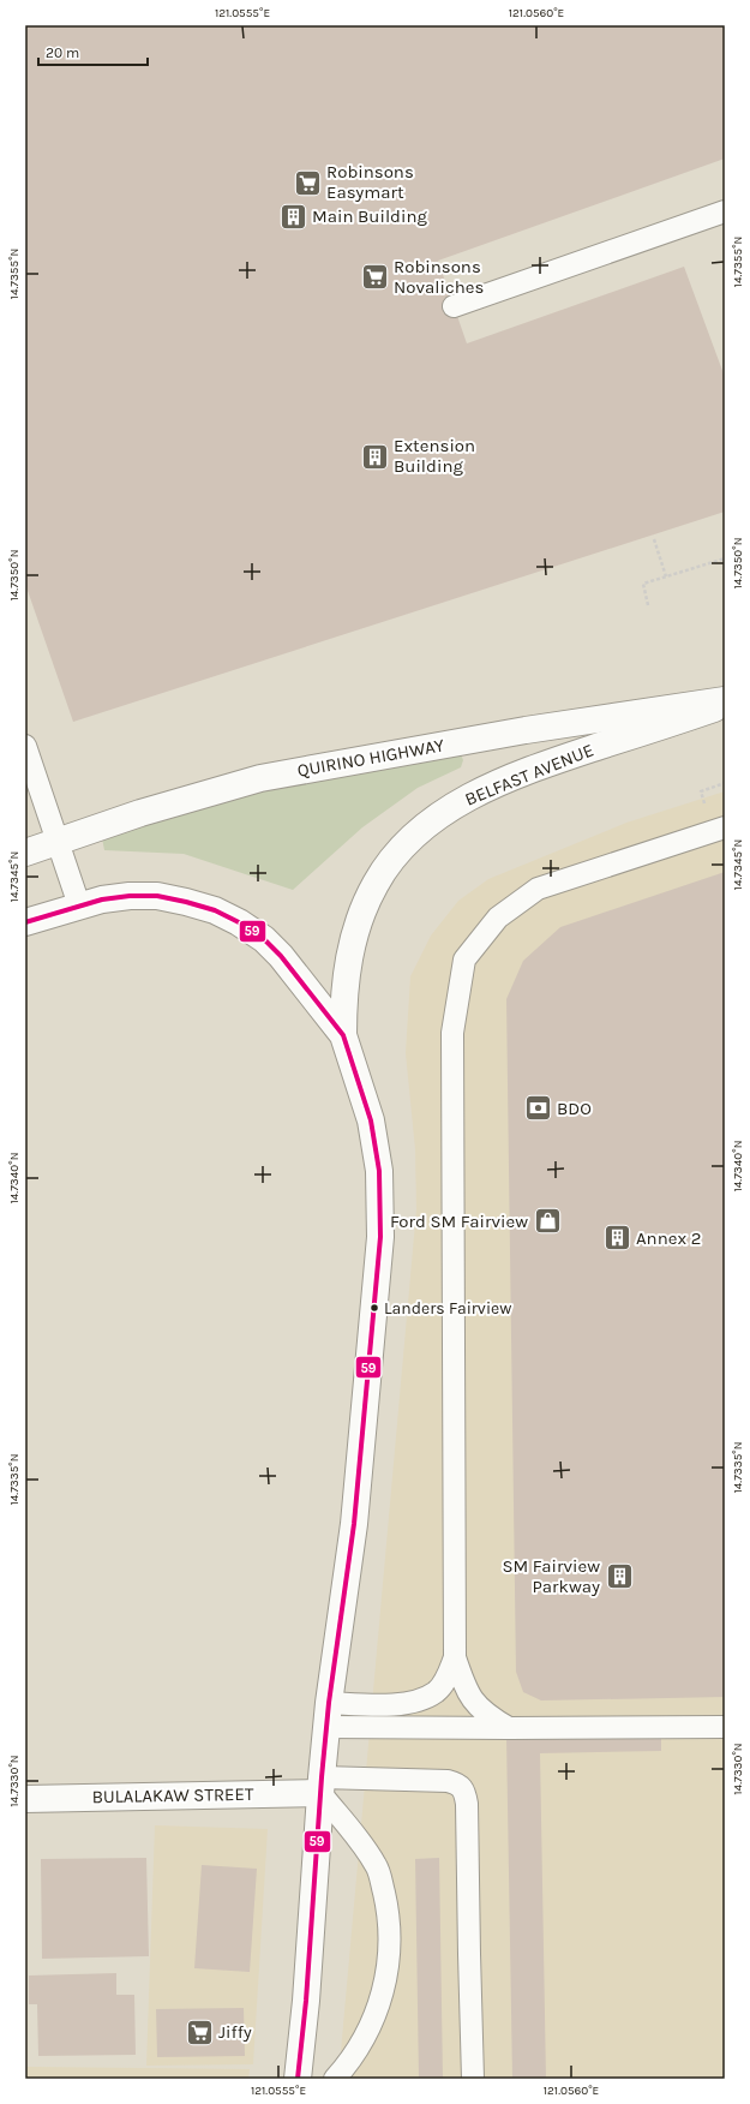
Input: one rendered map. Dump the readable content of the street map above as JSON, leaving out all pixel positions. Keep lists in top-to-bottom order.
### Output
{
  "streets": {
    "main road": ["QUIRINO HIGHWAY", "BELFAST AVENUE", "BULALAKAW STREET"]
  },
  "crossings": [
    ["BELFAST AVENUE", "BULALAKAW STREET"]
  ],
  "places": {
    "supermarket": ["Robinsons Easymart", "Robinsons Novaliches", "Jiffy"],
    "building": [
      "Main Building",
      "Extension Building",
      "Annex 2",
      "SM Fairview Parkway"
    ],
    "bank": ["BDO"],
    "shop": ["Ford SM Fairview"],
    "other": ["Landers Fairview"]
  },
  "lines": ["transit line 59"],
  "scale_bar": "20 m",
  "coordinates": [
    "121.0555°E",
    "121.0560°E",
    "14.7355°N",
    "14.7350°N",
    "14.7345°N",
    "14.7340°N",
    "14.7335°N",
    "14.7330°N"
  ]
}
